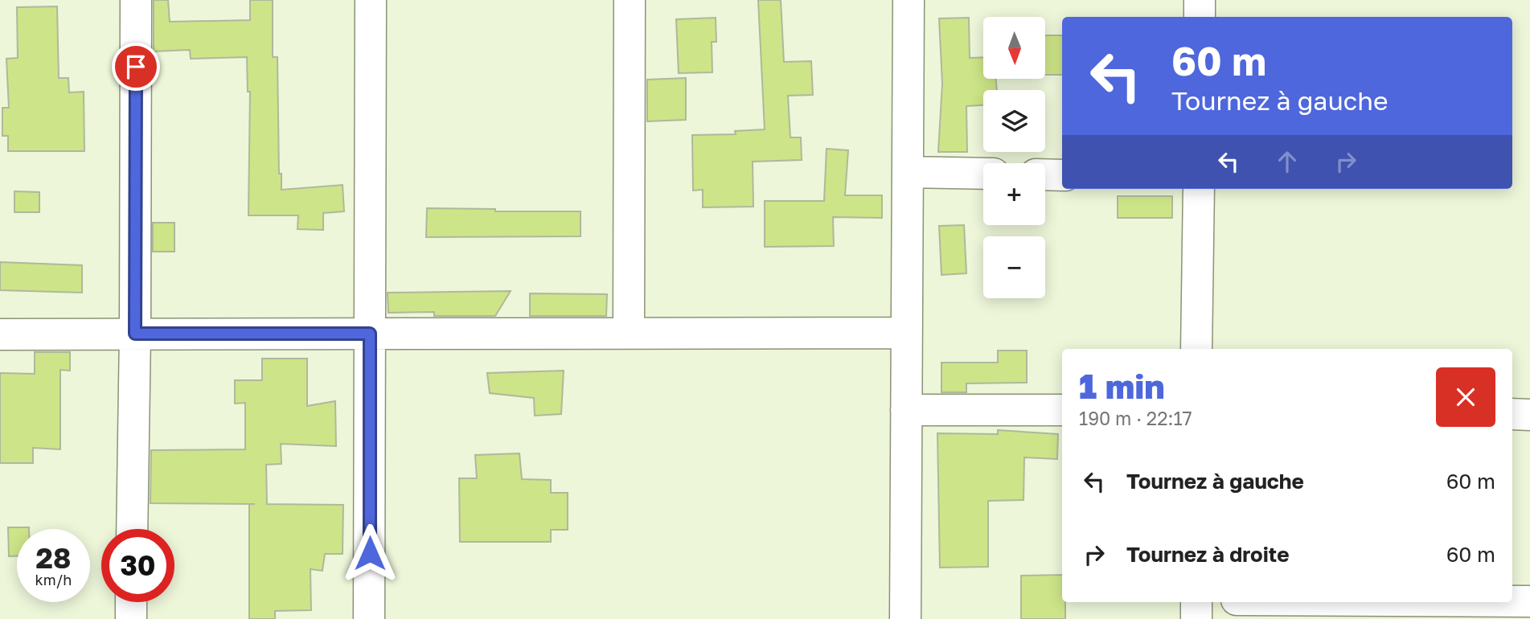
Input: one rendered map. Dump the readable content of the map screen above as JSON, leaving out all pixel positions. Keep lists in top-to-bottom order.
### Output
{
  "north": "bottom",
  "page": {
    "map_buttons": ["+", "−"],
    "turn": ["60 m", "Tournez à gauche"],
    "heading": ["1 min", "190 m · 22:17"],
    "list": [
      {
        "name": "Tournez à gauche",
        "value": "60 m"
      },
      {
        "name": "Tournez à droite",
        "value": "60 m"
      }
    ],
    "speed": "28 km/h",
    "limit": "30"
  }
}
